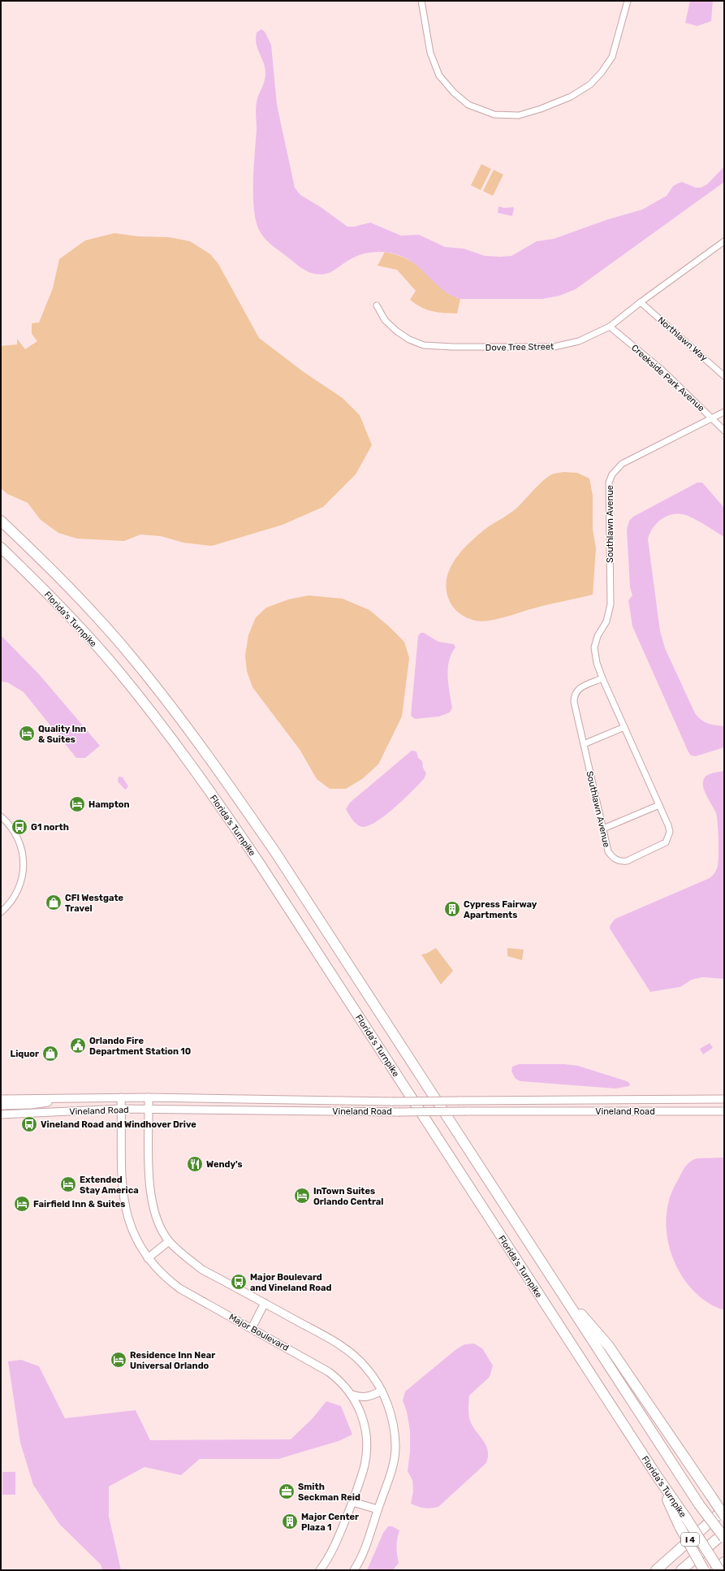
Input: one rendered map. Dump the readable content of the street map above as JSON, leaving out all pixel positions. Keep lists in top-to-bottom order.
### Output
{
  "streets": {
    "highway": ["Florida's Turnpike", "I 4"],
    "street": [
      "Northlawn Way",
      "Dove Tree Street",
      "Creekside Park Avenue",
      "Southlawn Avenue",
      "Vineland Road",
      "Major Boulevard"
    ]
  },
  "crossings": [
    ["Northlawn Way", "Dove Tree Street"],
    ["Dove Tree Street", "Creekside Park Avenue"],
    ["Creekside Park Avenue", "Southlawn Avenue"],
    ["Vineland Road", "Major Boulevard"]
  ],
  "places": {
    "hotel": [
      "Quality Inn & Suites",
      "Hampton",
      "Extended Stay America",
      "InTown Suites Orlando Central",
      "Fairfield Inn & Suites",
      "Residence Inn Near Universal Orlando"
    ],
    "bus stop": ["G1 north", "Vineland Road and Windhover Drive", "Major Boulevard and Vineland Road"],
    "shop": ["CFI Westgate Travel", "Liquor"],
    "building": ["Cypress Fairway Apartments", "Major Center Plaza 1"],
    "public building": ["Orlando Fire Department Station 10"],
    "restaurant": ["Wendy's"],
    "office": ["Smith Seckman Reid"]
  }
}
